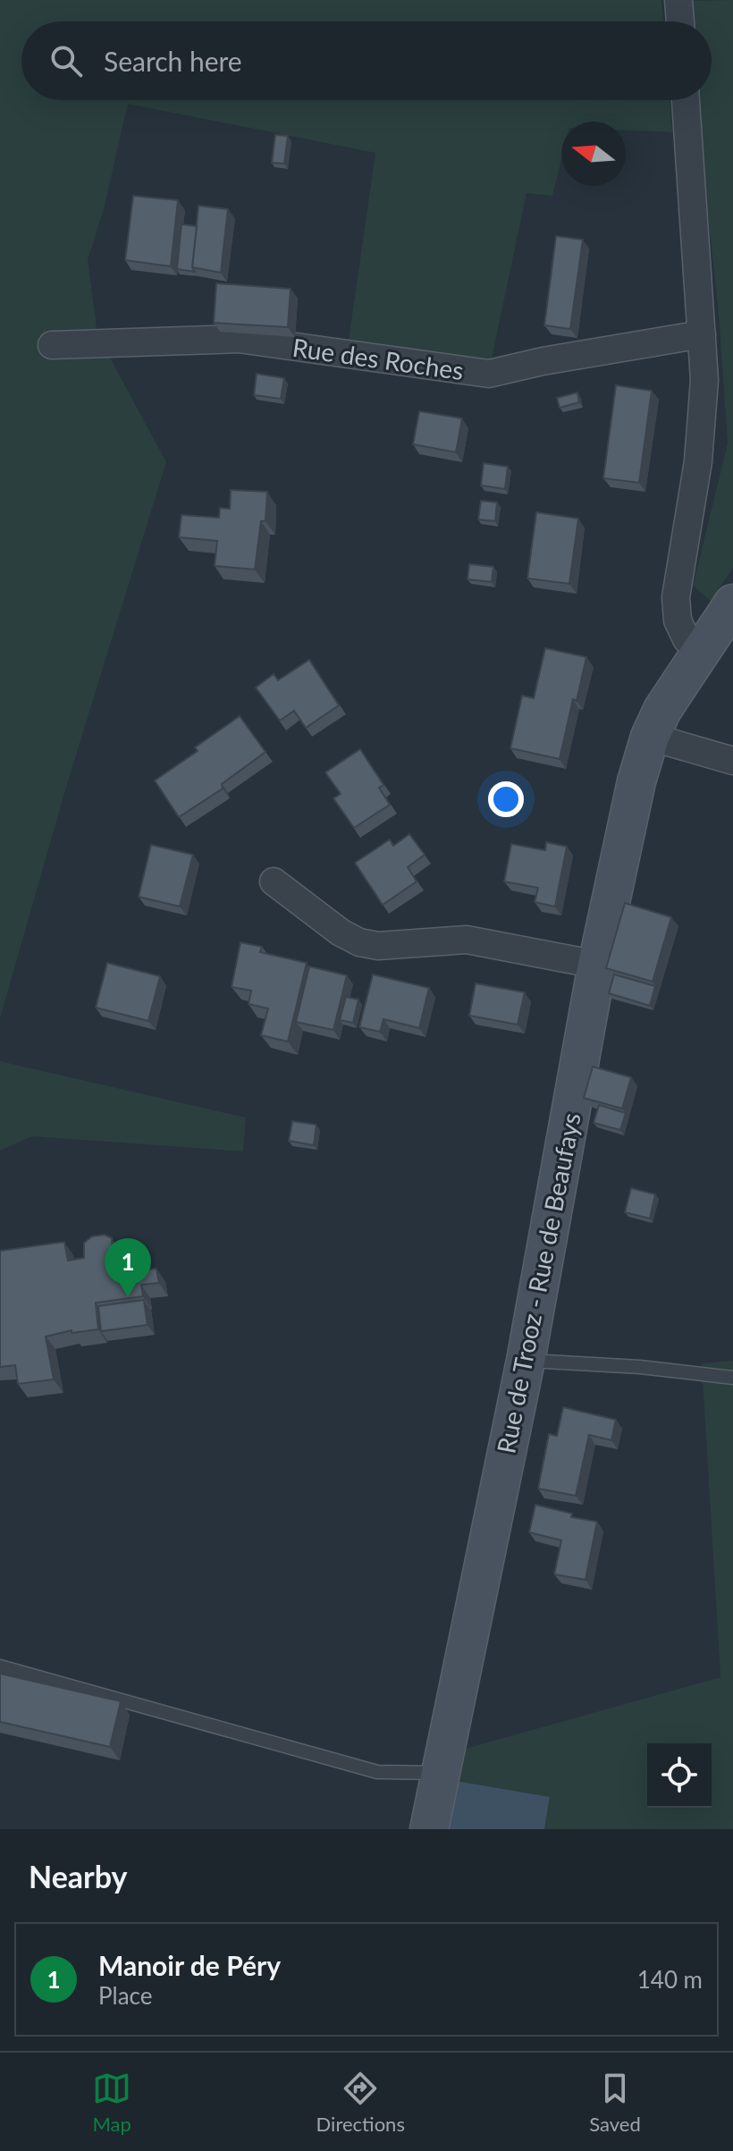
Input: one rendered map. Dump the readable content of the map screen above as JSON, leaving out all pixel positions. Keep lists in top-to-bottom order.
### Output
{
  "streets": {
    "street": ["Rue des Roches", "Rue de Trooz - Rue de Beaufays"]
  },
  "north": "left",
  "page": {
    "search": "Search here",
    "pins": "1",
    "heading": "Nearby",
    "list": [
      {
        "mark": "1",
        "name": "Manoir de Péry",
        "note": "Place",
        "value": "140 m"
      }
    ],
    "nav": ["Map", "Directions", "Saved"]
  }
}
